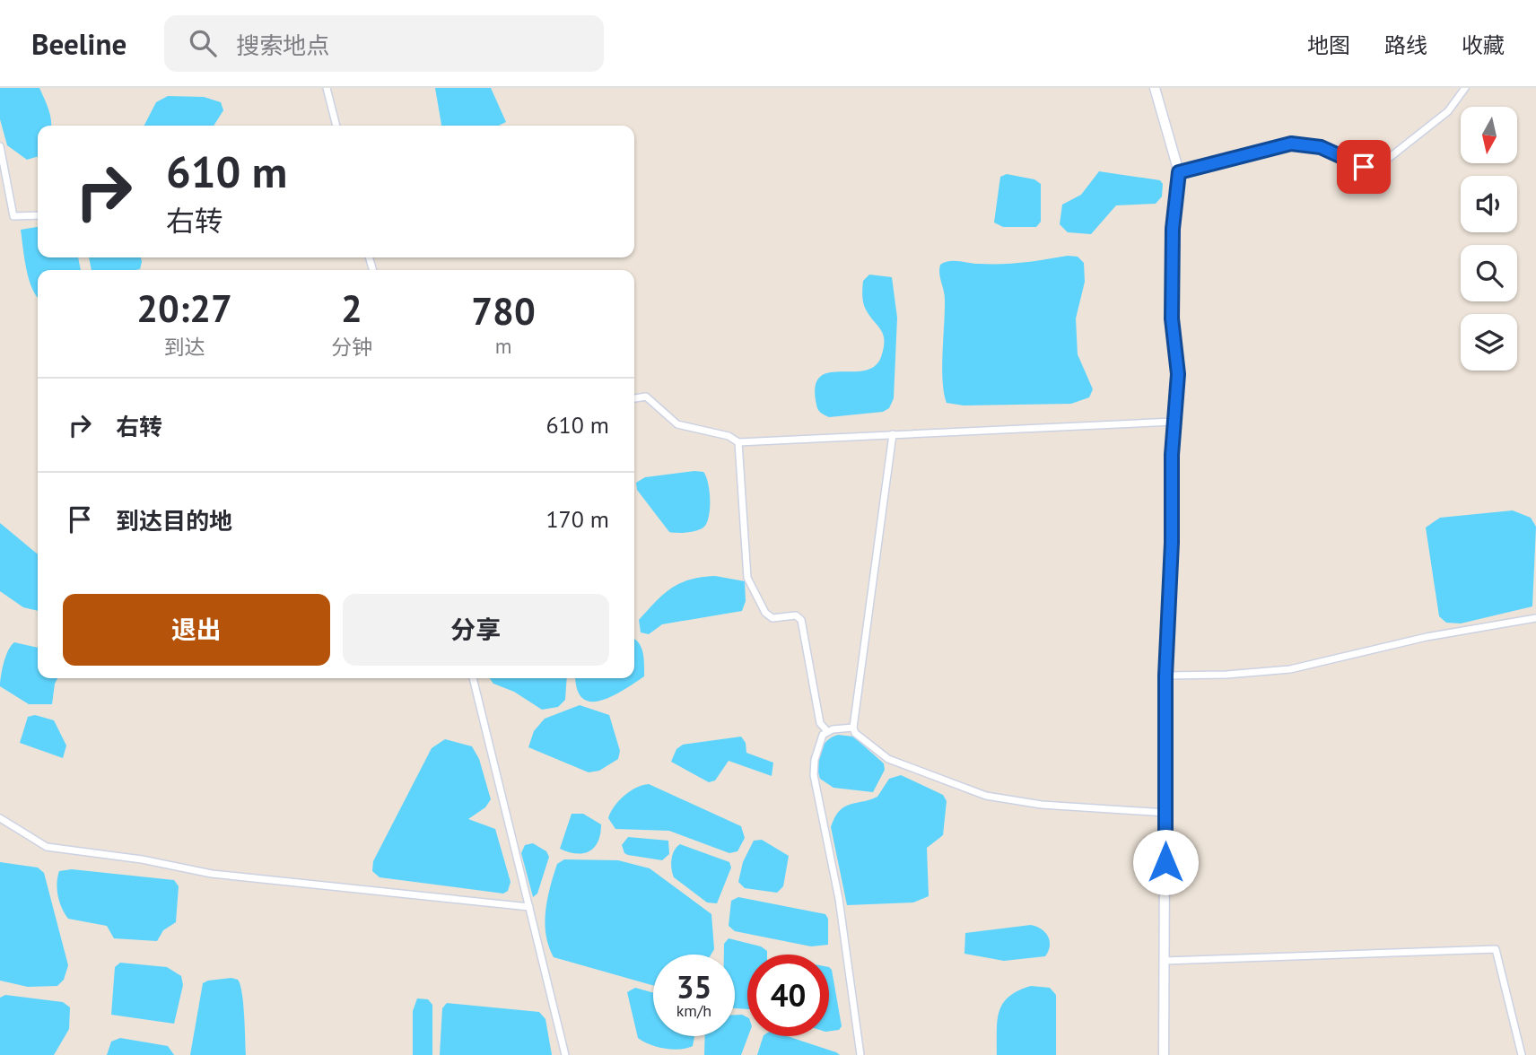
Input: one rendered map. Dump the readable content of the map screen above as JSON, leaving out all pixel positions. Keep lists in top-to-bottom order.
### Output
{
  "north": "bottom",
  "page": {
    "header": "Beeline",
    "search": "搜索地点",
    "nav": ["地图", "路线", "收藏"],
    "turn": ["610 m", "右转"],
    "eta": [
      "20:27",
      "到达",
      "2",
      "分钟",
      "780",
      "m"
    ],
    "list": [
      {
        "name": "右转",
        "value": "610 m"
      },
      {
        "name": "到达目的地",
        "value": "170 m"
      }
    ],
    "buttons": ["退出", "分享"],
    "speed": "35 km/h",
    "limit": "40"
  }
}
